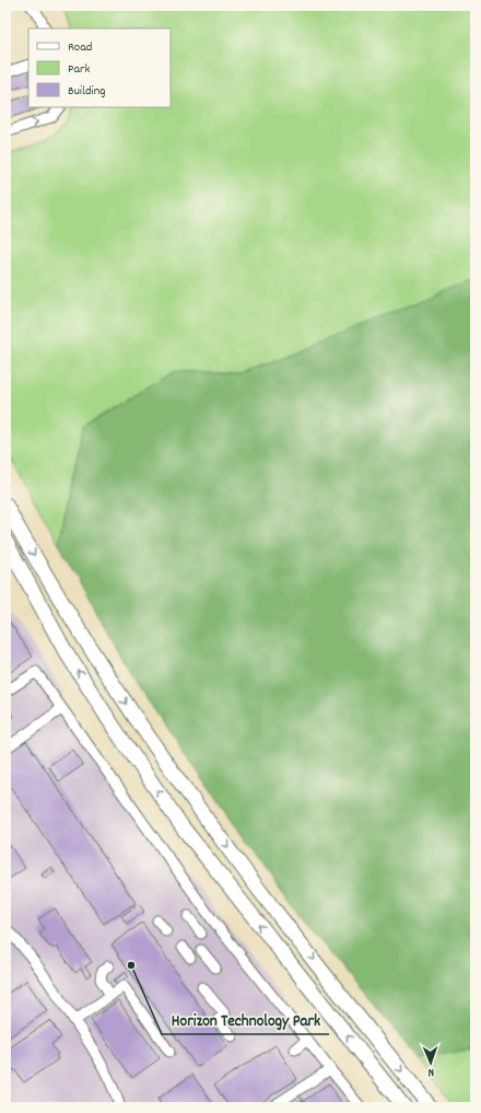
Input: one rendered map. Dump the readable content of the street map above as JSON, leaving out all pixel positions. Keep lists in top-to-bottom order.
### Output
{
  "places": ["Horizon Technology Park"],
  "legend": ["Road", "Park", "Building"],
  "north": "bottom"
}
